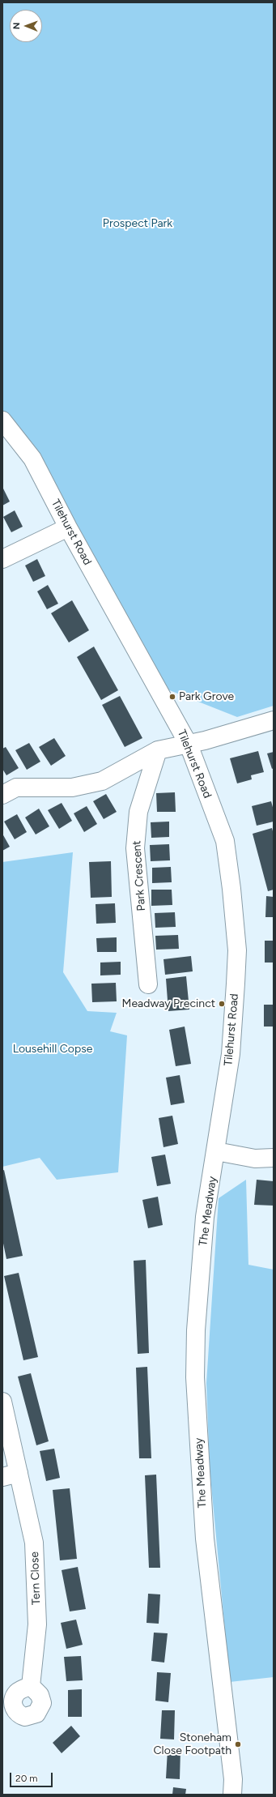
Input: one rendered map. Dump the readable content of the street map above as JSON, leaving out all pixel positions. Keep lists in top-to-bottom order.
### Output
{
  "streets": {
    "street": [
      "Tilehurst Road",
      "Park Crescent",
      "The Meadway",
      "Tern Close"
    ]
  },
  "crossings": [
    ["Tilehurst Road", "The Meadway"]
  ],
  "parks": ["Prospect Park", "Lousehill Copse"],
  "places": ["Park Grove", "Meadway Precinct", "Stoneham Close Footpath"],
  "scale_bar": "20 m",
  "north": "left"
}
